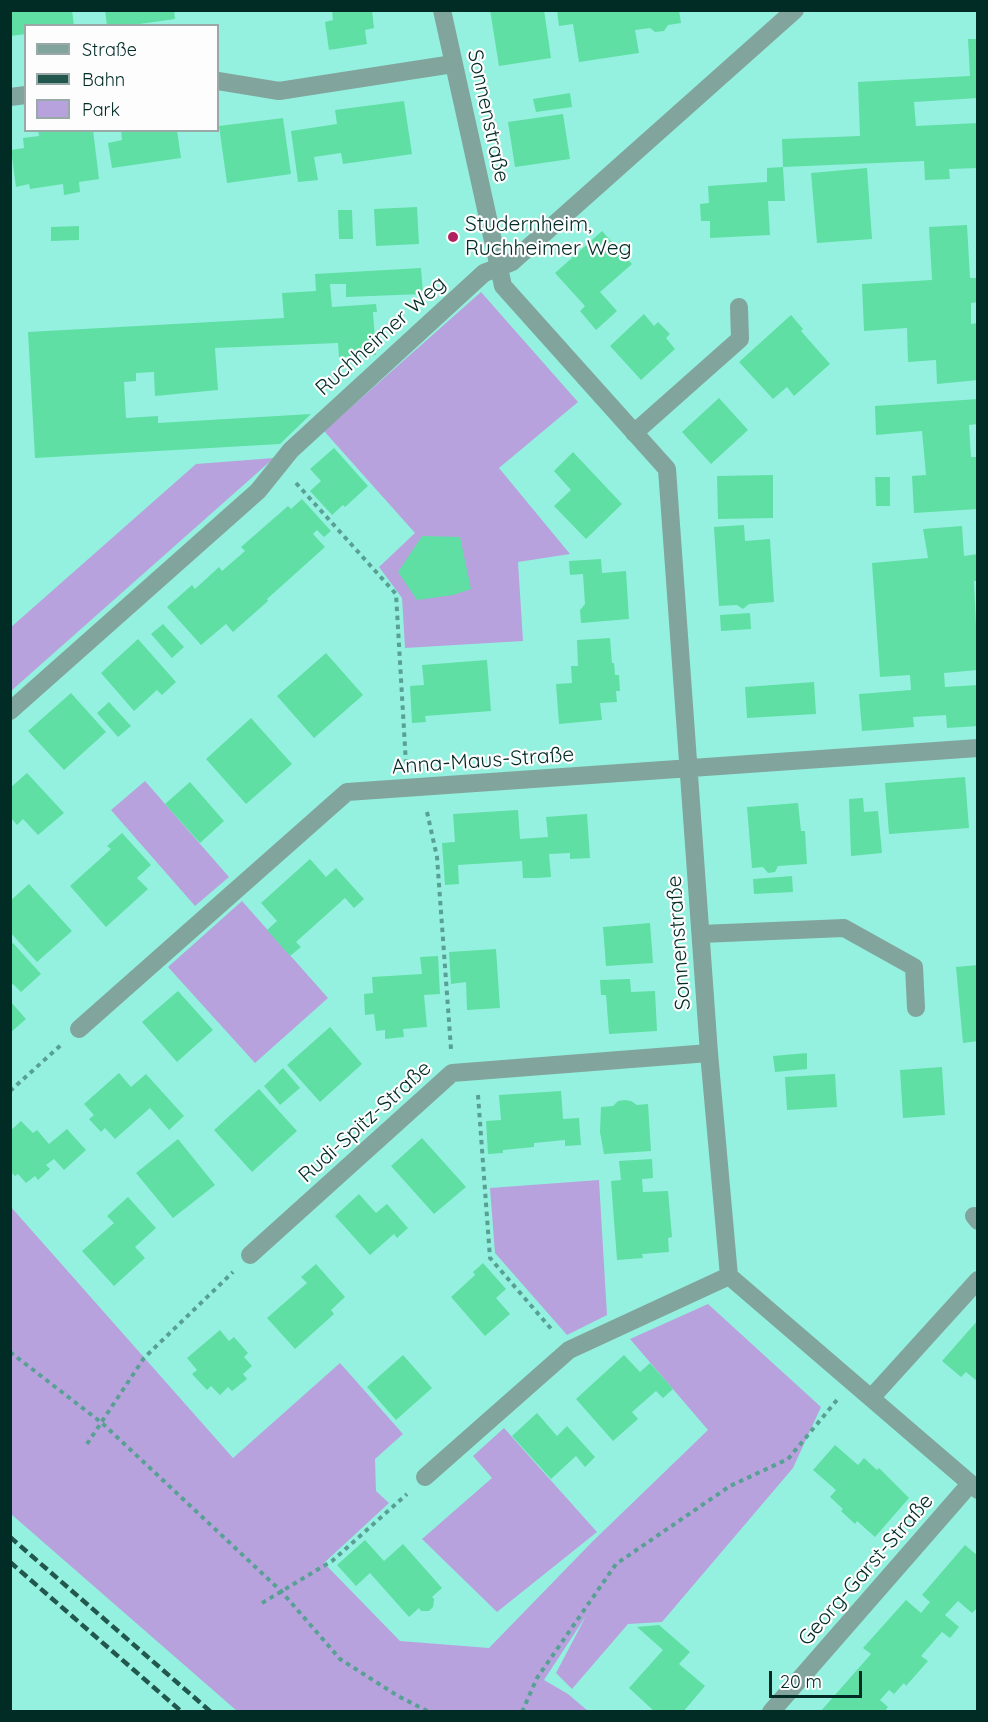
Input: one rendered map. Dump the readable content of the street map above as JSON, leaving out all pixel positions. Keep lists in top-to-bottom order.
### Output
{
  "streets": {
    "street": [
      "Sonnenstraße",
      "Ruchheimer Weg",
      "Anna-Maus-Straße",
      "Rudi-Spitz-Straße",
      "Georg-Garst-Straße"
    ]
  },
  "crossings": [
    ["Sonnenstraße", "Ruchheimer Weg"],
    ["Sonnenstraße", "Anna-Maus-Straße"],
    ["Sonnenstraße", "Rudi-Spitz-Straße"]
  ],
  "places": ["Studernheim, Ruchheimer Weg"],
  "legend": ["Straße", "Bahn", "Park"],
  "scale_bar": "20 m"
}
